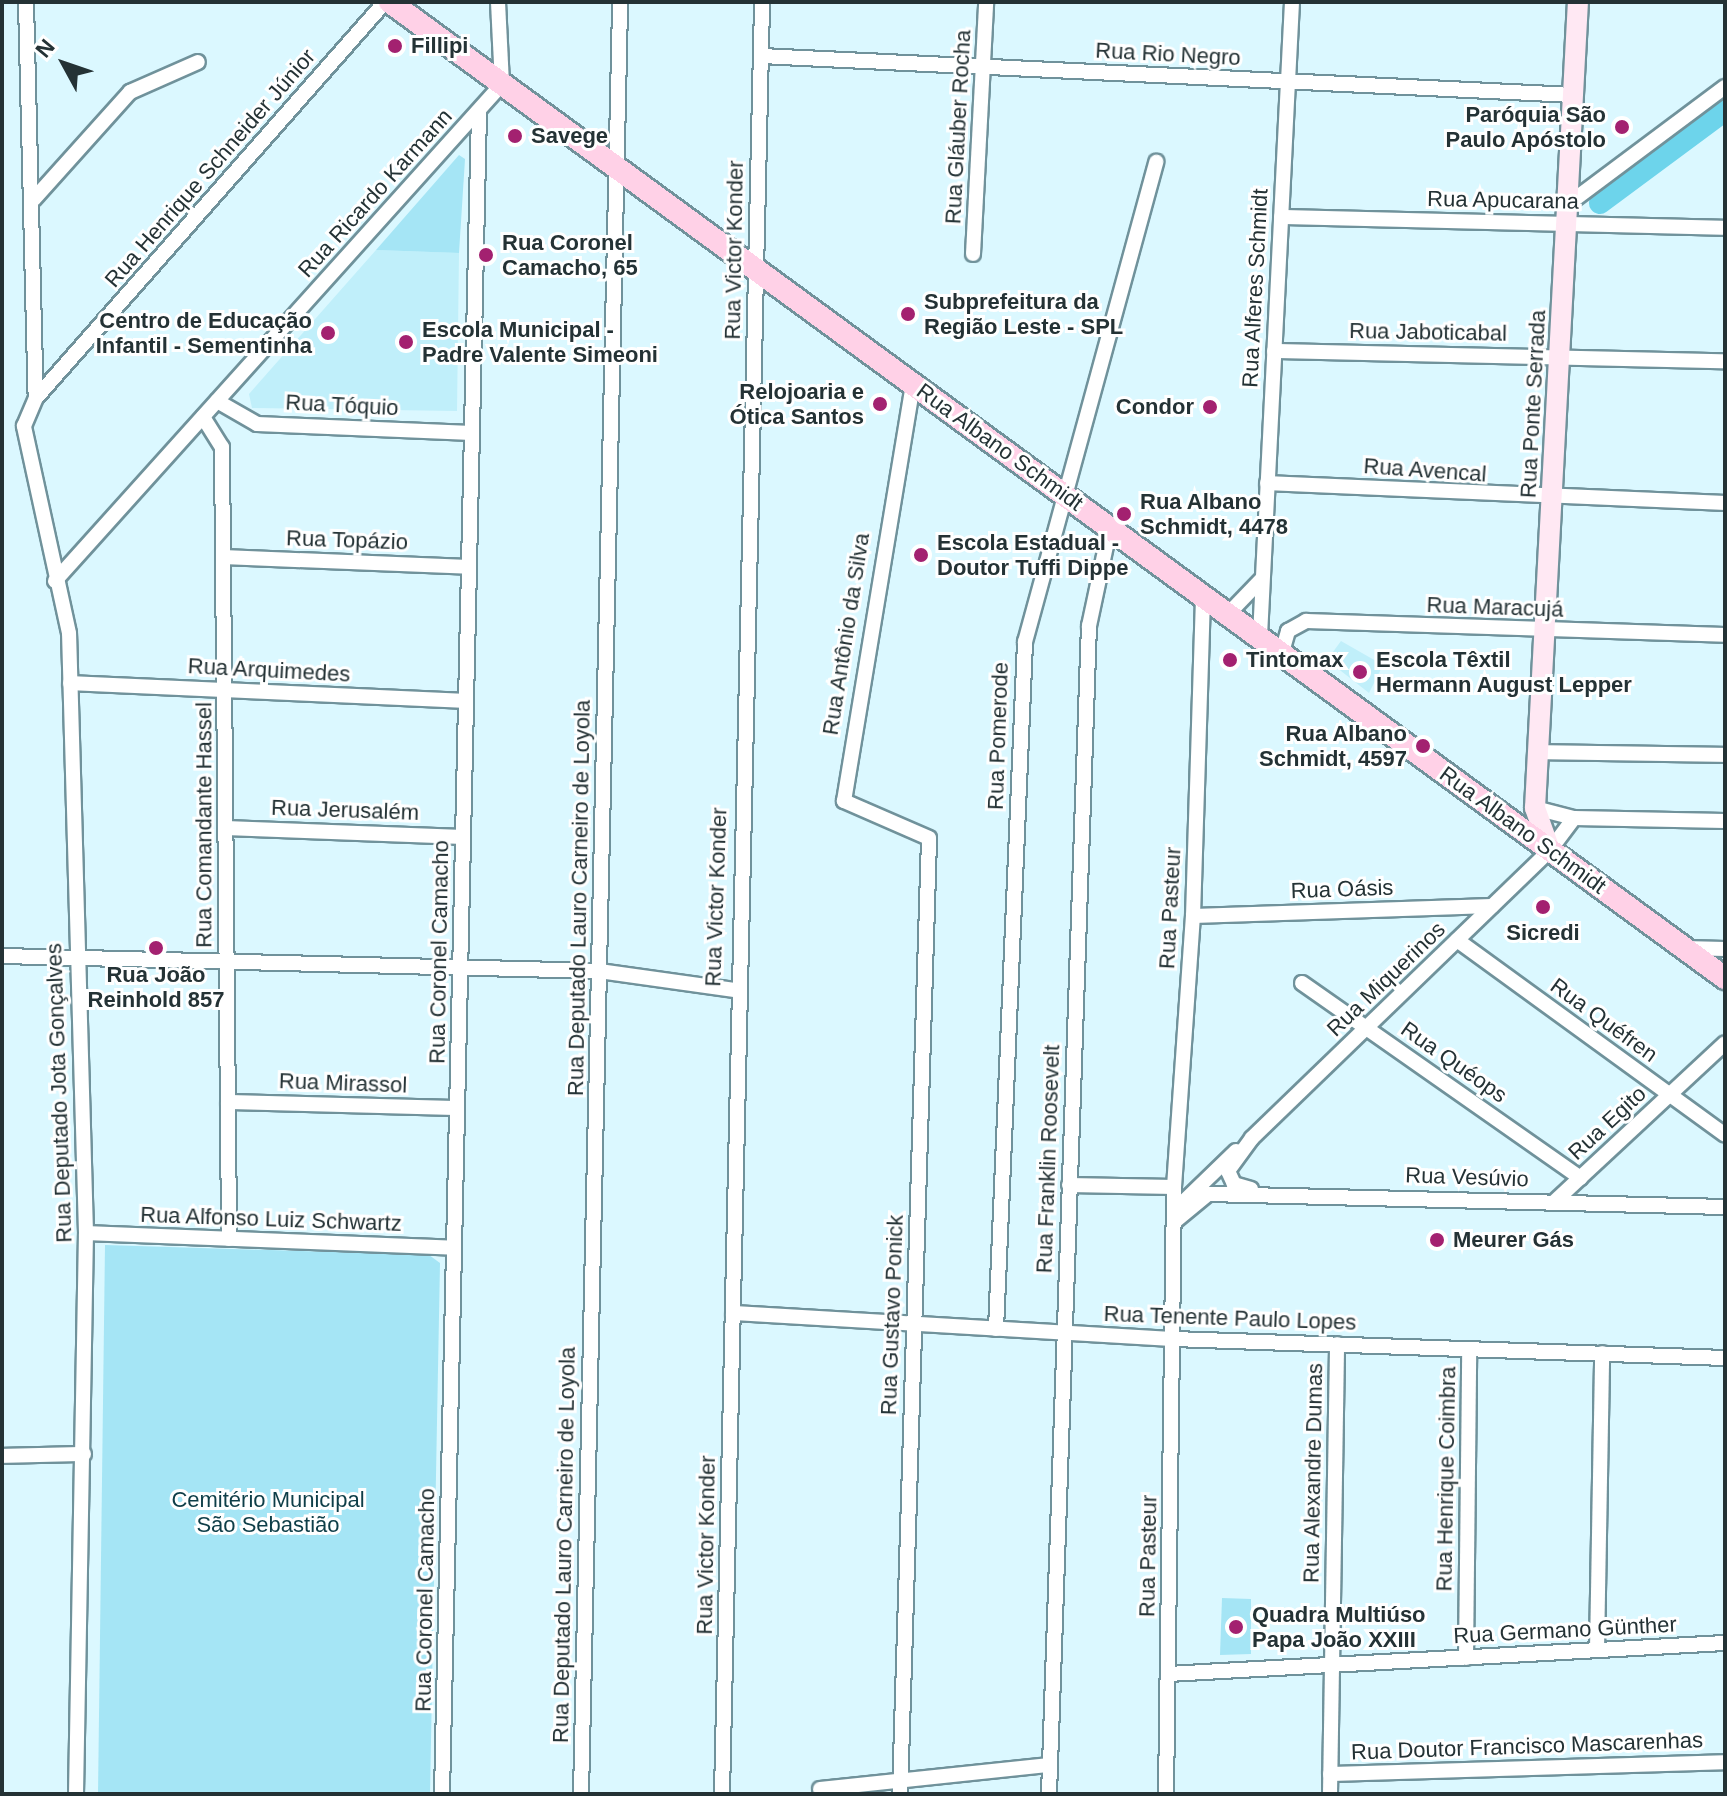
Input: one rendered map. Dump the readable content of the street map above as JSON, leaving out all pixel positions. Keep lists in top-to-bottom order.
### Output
{
  "streets": {
    "main road": ["Rua Albano Schmidt"],
    "street": [
      "Rua Rio Negro",
      "Rua Gláuber Rocha",
      "Rua Henrique Schneider Júnior",
      "Rua Ricardo Karmann",
      "Rua Apucarana",
      "Rua Victor Konder",
      "Rua Alferes Schmidt",
      "Rua Jaboticabal",
      "Rua Ponte Serrada",
      "Rua Tóquio",
      "Rua Avencal",
      "Rua Topázio",
      "Rua Maracujá",
      "Rua Antônio da Silva",
      "Rua Arquimedes",
      "Rua Pomerode",
      "Rua Jerusalém",
      "Rua Comandante Hassel",
      "Rua Oásis",
      "Rua Deputado Lauro Carneiro de Loyola",
      "Rua Pasteur",
      "Rua Coronel Camacho",
      "Rua Miquerinos",
      "Rua Quéfren",
      "Rua Quéops",
      "Rua Mirassol",
      "Rua Deputado Jota Gonçalves",
      "Rua Egito",
      "Rua Franklin Roosevelt",
      "Rua Vesúvio",
      "Rua Alfonso Luiz Schwartz",
      "Rua Gustavo Ponick",
      "Rua Tenente Paulo Lopes",
      "Rua Alexandre Dumas",
      "Rua Henrique Coimbra",
      "Rua Germano Günther",
      "Rua Doutor Francisco Mascarenhas"
    ]
  },
  "crossings": [
    ["Rua Rio Negro", "Rua Gláuber Rocha"],
    ["Rua Rio Negro", "Rua Victor Konder"],
    ["Rua Rio Negro", "Rua Alferes Schmidt"],
    ["Rua Rio Negro", "Rua Ponte Serrada"],
    ["Rua Henrique Schneider Júnior", "Rua Albano Schmidt"],
    ["Rua Henrique Schneider Júnior", "Rua Deputado Jota Gonçalves"],
    ["Rua Ricardo Karmann", "Rua Tóquio"],
    ["Rua Ricardo Karmann", "Rua Albano Schmidt"],
    ["Rua Ricardo Karmann", "Rua Comandante Hassel"],
    ["Rua Ricardo Karmann", "Rua Coronel Camacho"],
    ["Rua Ricardo Karmann", "Rua Deputado Jota Gonçalves"],
    ["Rua Apucarana", "Rua Alferes Schmidt"],
    ["Rua Apucarana", "Rua Ponte Serrada"],
    ["Rua Victor Konder", "Rua Albano Schmidt"],
    ["Rua Victor Konder", "Rua Tenente Paulo Lopes"],
    ["Rua Alferes Schmidt", "Rua Jaboticabal"],
    ["Rua Alferes Schmidt", "Rua Albano Schmidt"],
    ["Rua Alferes Schmidt", "Rua Avencal"],
    ["Rua Jaboticabal", "Rua Ponte Serrada"],
    ["Rua Ponte Serrada", "Rua Albano Schmidt"],
    ["Rua Ponte Serrada", "Rua Avencal"],
    ["Rua Ponte Serrada", "Rua Maracujá"],
    ["Rua Ponte Serrada", "Rua Miquerinos"],
    ["Rua Tóquio", "Rua Coronel Camacho"],
    ["Rua Albano Schmidt", "Rua Maracujá"],
    ["Rua Albano Schmidt", "Rua Antônio da Silva"],
    ["Rua Albano Schmidt", "Rua Pomerode"],
    ["Rua Albano Schmidt", "Rua Deputado Lauro Carneiro de Loyola"],
    ["Rua Albano Schmidt", "Rua Pasteur"],
    ["Rua Albano Schmidt", "Rua Miquerinos"],
    ["Rua Albano Schmidt", "Rua Franklin Roosevelt"],
    ["Rua Topázio", "Rua Comandante Hassel"],
    ["Rua Topázio", "Rua Coronel Camacho"],
    ["Rua Antônio da Silva", "Rua Gustavo Ponick"],
    ["Rua Arquimedes", "Rua Comandante Hassel"],
    ["Rua Arquimedes", "Rua Coronel Camacho"],
    ["Rua Arquimedes", "Rua Deputado Jota Gonçalves"],
    ["Rua Pomerode", "Rua Tenente Paulo Lopes"],
    ["Rua Jerusalém", "Rua Comandante Hassel"],
    ["Rua Jerusalém", "Rua Coronel Camacho"],
    ["Rua Comandante Hassel", "Rua Mirassol"],
    ["Rua Comandante Hassel", "Rua Alfonso Luiz Schwartz"],
    ["Rua Oásis", "Rua Pasteur"],
    ["Rua Oásis", "Rua Miquerinos"],
    ["Rua Pasteur", "Rua Miquerinos"],
    ["Rua Pasteur", "Rua Vesúvio"],
    ["Rua Pasteur", "Rua Tenente Paulo Lopes"],
    ["Rua Pasteur", "Rua Germano Günther"],
    ["Rua Coronel Camacho", "Rua Mirassol"],
    ["Rua Coronel Camacho", "Rua Alfonso Luiz Schwartz"],
    ["Rua Miquerinos", "Rua Quéfren"],
    ["Rua Miquerinos", "Rua Quéops"],
    ["Rua Miquerinos", "Rua Vesúvio"],
    ["Rua Quéfren", "Rua Egito"],
    ["Rua Quéops", "Rua Egito"],
    ["Rua Deputado Jota Gonçalves", "Rua Alfonso Luiz Schwartz"],
    ["Rua Egito", "Rua Vesúvio"],
    ["Rua Franklin Roosevelt", "Rua Tenente Paulo Lopes"],
    ["Rua Gustavo Ponick", "Rua Tenente Paulo Lopes"],
    ["Rua Tenente Paulo Lopes", "Rua Alexandre Dumas"],
    ["Rua Tenente Paulo Lopes", "Rua Henrique Coimbra"],
    ["Rua Alexandre Dumas", "Rua Germano Günther"],
    ["Rua Alexandre Dumas", "Rua Doutor Francisco Mascarenhas"],
    ["Rua Henrique Coimbra", "Rua Germano Günther"]
  ],
  "parks": ["Cemitério Municipal São Sebastião"],
  "places": [
    "Fillipi",
    "Paróquia São Paulo Apóstolo",
    "Savege",
    "Rua Coronel Camacho, 65",
    "Subprefeitura da Região Leste - SPL",
    "Centro de Educação Infantil - Sementinha",
    "Escola Municipal - Padre Valente Simeoni",
    "Relojoaria e Ótica Santos",
    "Condor",
    "Rua Albano Schmidt, 4478",
    "Escola Estadual - Doutor Tuffi Dippe",
    "Tintomax",
    "Escola Têxtil Hermann August Lepper",
    "Rua Albano Schmidt, 4597",
    "Sicredi",
    "Rua João Reinhold 857",
    "Meurer Gás",
    "Quadra Multiúso Papa João XXIII"
  ],
  "north": "top left"
}
